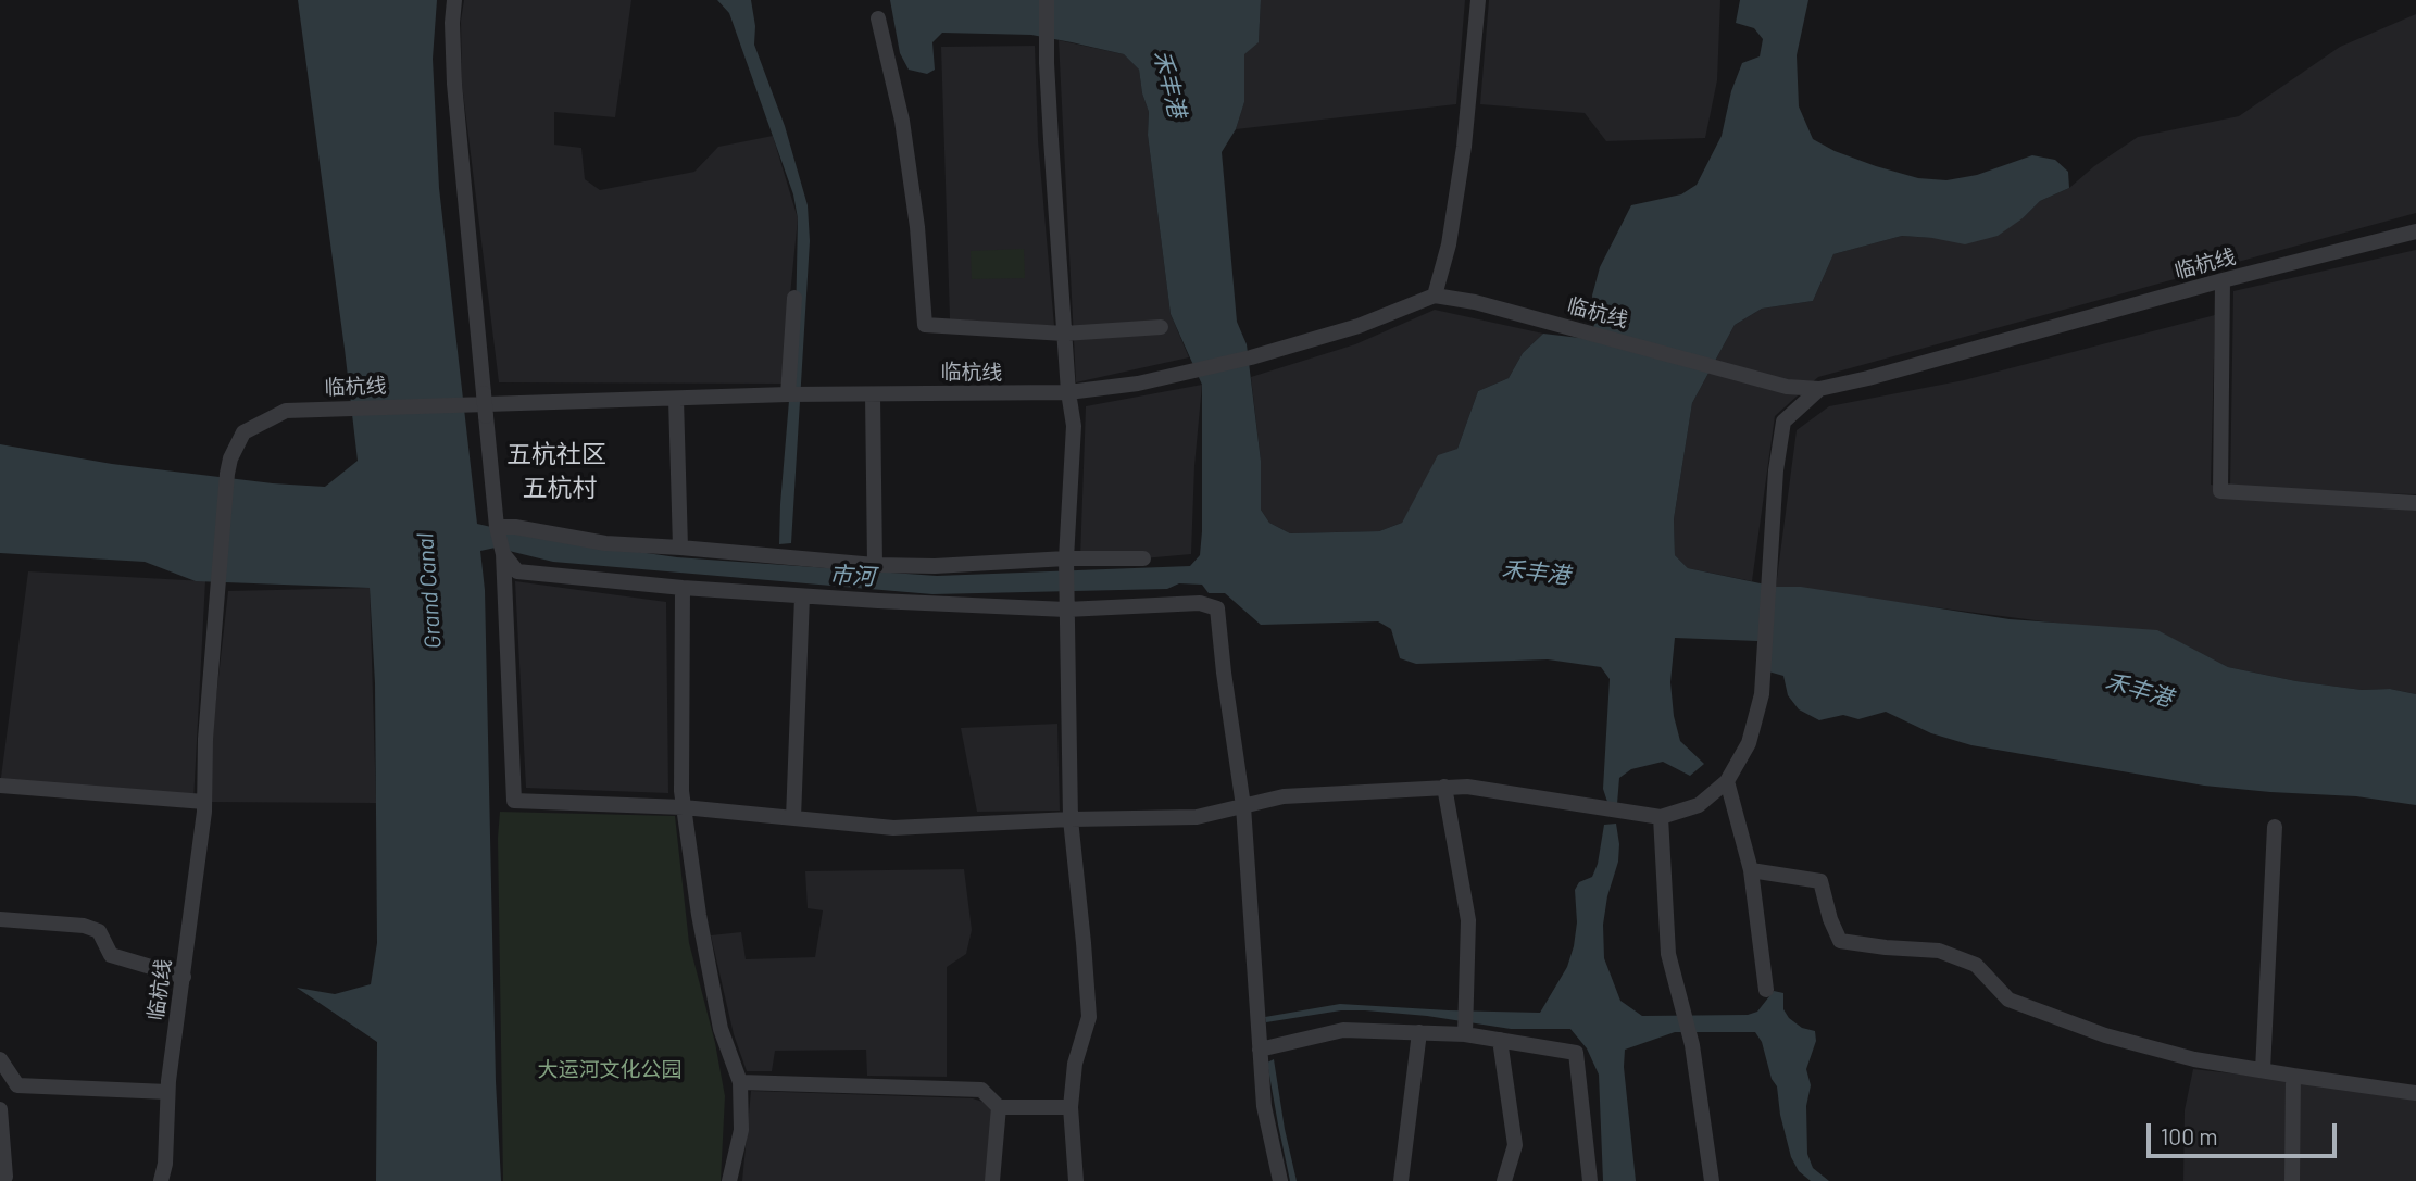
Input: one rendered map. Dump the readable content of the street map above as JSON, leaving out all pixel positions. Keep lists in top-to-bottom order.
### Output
{
  "streets": {
    "street": ["临杭线"]
  },
  "districts": ["五杭社区", "五杭村"],
  "water": ["禾丰港", "市河", "Grand Canal"],
  "parks": ["大运河文化公园"],
  "scale_bar": "100 m"
}
